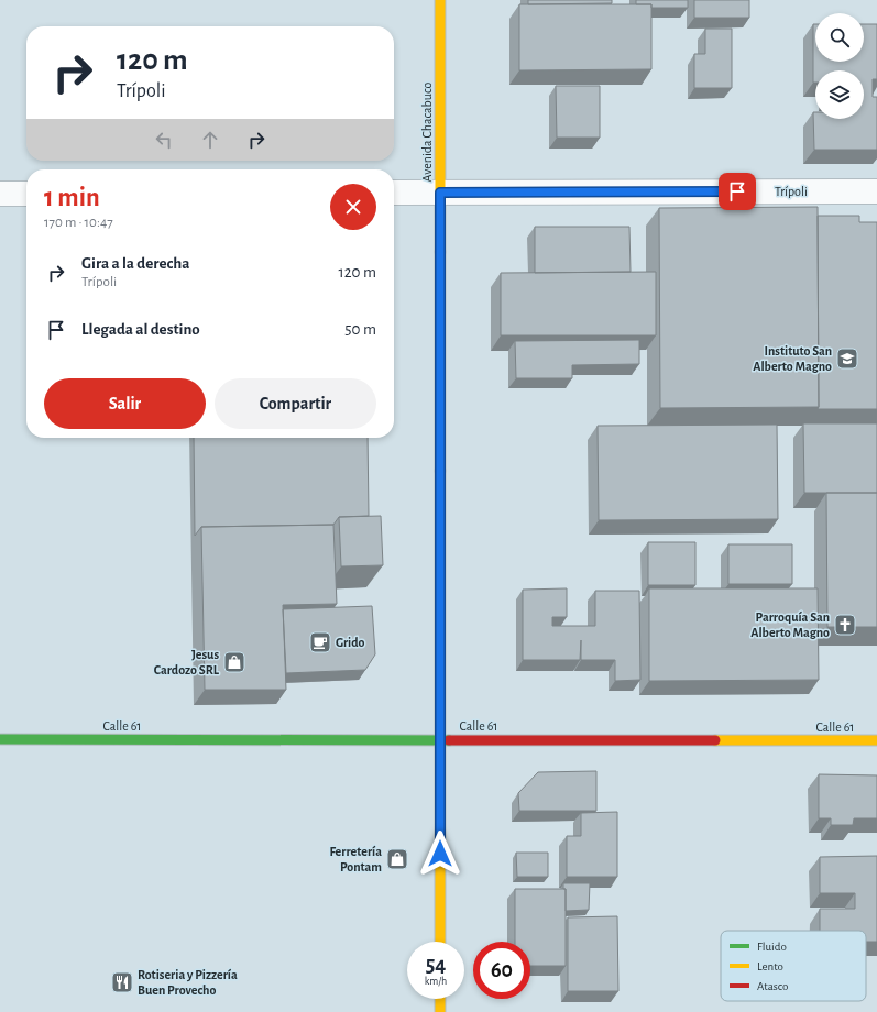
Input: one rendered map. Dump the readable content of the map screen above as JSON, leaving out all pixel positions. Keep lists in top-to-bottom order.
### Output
{
  "streets": {
    "main road": ["Avenida Chacabuco", "Calle 61"],
    "street": ["Trípoli"]
  },
  "crossings": [
    ["Avenida Chacabuco", "Trípoli"],
    ["Avenida Chacabuco", "Calle 61"]
  ],
  "places": {
    "school or university": ["Instituto San Alberto Magno"],
    "church": ["Parroquía San Alberto Magno"],
    "cafe": ["Grido"],
    "shop": ["Jesus Cardozo SRL", "Ferretería Pontam"],
    "restaurant": ["Rotiseria y Pizzería Buen Provecho"]
  },
  "legend": ["Fluido", "Lento", "Atasco"],
  "page": {
    "turn": ["120 m", "Trípoli"],
    "heading": ["1 min", "170 m · 10:47"],
    "list": [
      {
        "name": "Gira a la derecha",
        "note": "Trípoli",
        "value": "120 m"
      },
      {
        "name": "Llegada al destino",
        "value": "50 m"
      }
    ],
    "buttons": ["Salir", "Compartir"],
    "speed": "54 km/h",
    "limit": "60"
  }
}
